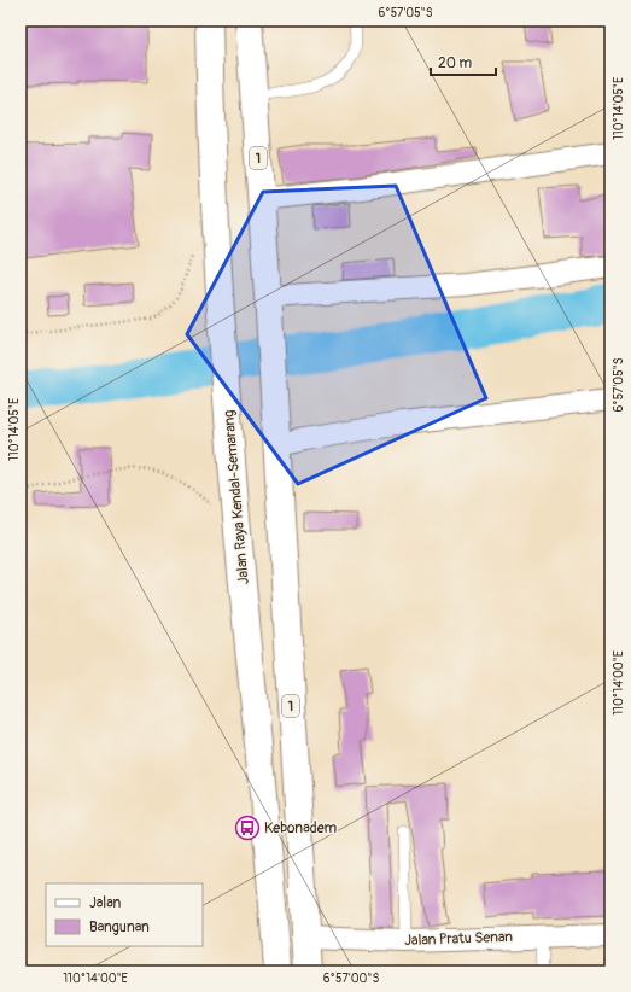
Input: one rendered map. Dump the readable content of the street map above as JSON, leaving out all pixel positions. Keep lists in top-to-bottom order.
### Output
{
  "streets": {
    "highway": ["1", "Jalan Raya Kendal-Semarang"],
    "street": ["Jalan Pratu Senan"]
  },
  "crossings": [
    ["1", "Jalan Pratu Senan"]
  ],
  "places": {
    "bus stop": ["Kebonadem"]
  },
  "legend": ["Jalan", "Bangunan"],
  "scale_bar": "20 m",
  "coordinates": [
    "6°57'05\"S",
    "110°14'05\"E",
    "110°14'00\"E",
    "6°57'00\"S"
  ]
}
